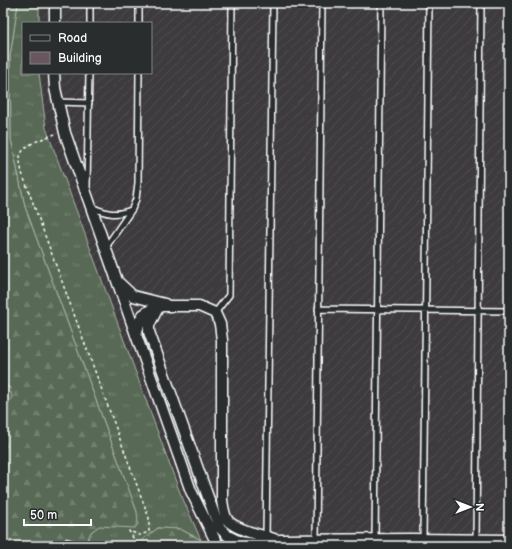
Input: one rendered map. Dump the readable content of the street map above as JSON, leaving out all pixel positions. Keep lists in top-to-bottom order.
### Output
{
  "legend": ["Road", "Building"],
  "scale_bar": "50 m",
  "north": "right"
}
